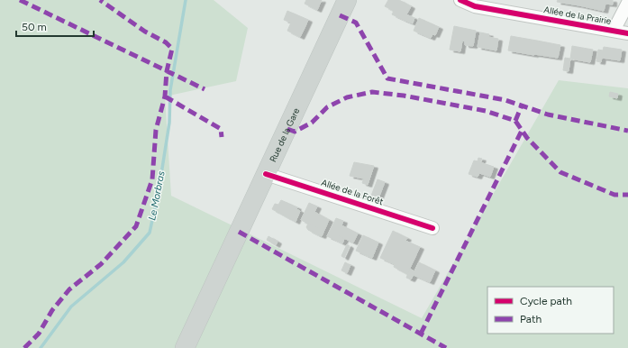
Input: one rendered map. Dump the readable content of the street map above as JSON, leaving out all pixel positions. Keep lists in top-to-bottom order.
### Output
{
  "streets": {
    "main road": ["Rue de la Gare"],
    "street": ["Allée de la Prairie", "Allée de la Forêt"]
  },
  "crossings": [
    ["Rue de la Gare", "Allée de la Forêt"]
  ],
  "water": ["Le Morbras"],
  "legend": ["Cycle path", "Path"],
  "scale_bar": "50 m"
}
